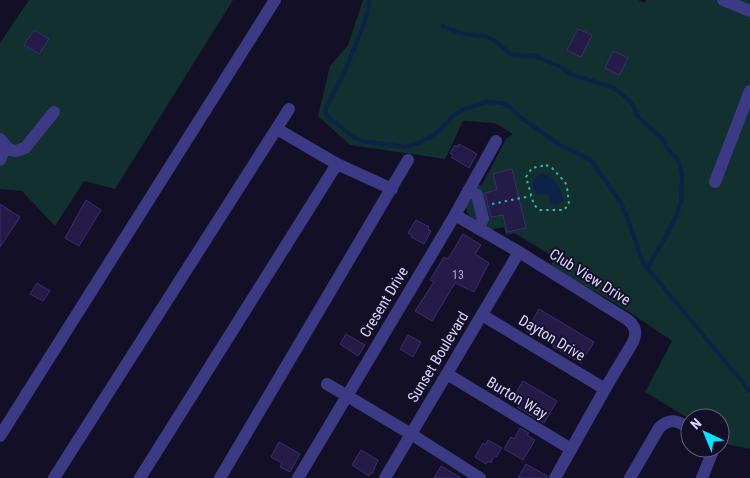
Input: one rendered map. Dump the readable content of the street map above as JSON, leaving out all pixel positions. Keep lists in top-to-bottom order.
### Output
{
  "streets": {
    "street": [
      "Club View Drive",
      "Cresent Drive",
      "Dayton Drive",
      "Sunset Boulevard",
      "Burton Way"
    ]
  },
  "crossings": [
    ["Club View Drive", "Cresent Drive"],
    ["Club View Drive", "Dayton Drive"],
    ["Club View Drive", "Sunset Boulevard"],
    ["Club View Drive", "Burton Way"],
    ["Dayton Drive", "Sunset Boulevard"],
    ["Sunset Boulevard", "Burton Way"]
  ],
  "house_numbers": ["13"],
  "north": "top left"
}
